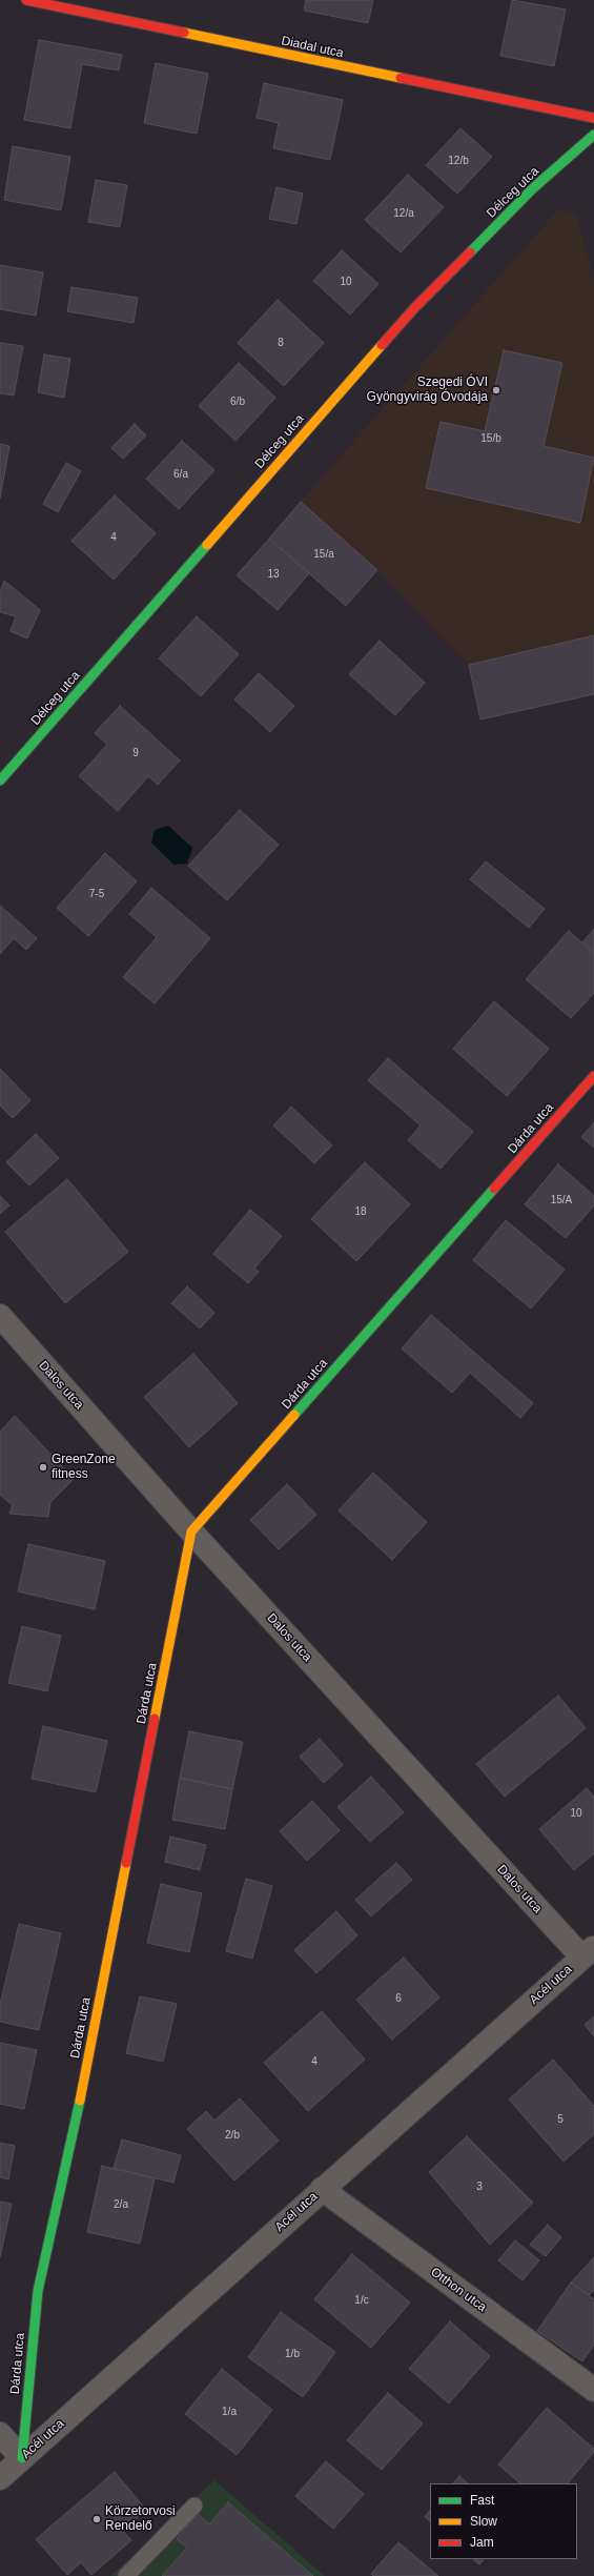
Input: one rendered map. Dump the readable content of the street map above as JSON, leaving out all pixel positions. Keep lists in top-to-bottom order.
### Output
{
  "streets": {
    "street": [
      "Diadal utca",
      "Délceg utca",
      "Dárda utca",
      "Dalos utca",
      "Acél utca",
      "Otthon utca"
    ]
  },
  "crossings": [
    ["Dárda utca", "Dalos utca"],
    ["Dárda utca", "Acél utca"],
    ["Dalos utca", "Acél utca"],
    ["Acél utca", "Otthon utca"]
  ],
  "places": ["Szegedi ÓVI Gyöngyvirág Óvodája", "GreenZone fitness", "Körzetorvosi Rendelő"],
  "house_numbers": [
    "12/b",
    "12/a",
    "10",
    "8",
    "6/b",
    "15/b",
    "6/a",
    "4",
    "15/a",
    "13",
    "9",
    "7-5",
    "15/A",
    "18",
    "10",
    "6",
    "4",
    "5",
    "2/b",
    "3",
    "2/a",
    "1/c",
    "1/b",
    "1/a"
  ],
  "legend": ["Fast", "Slow", "Jam"]
}
